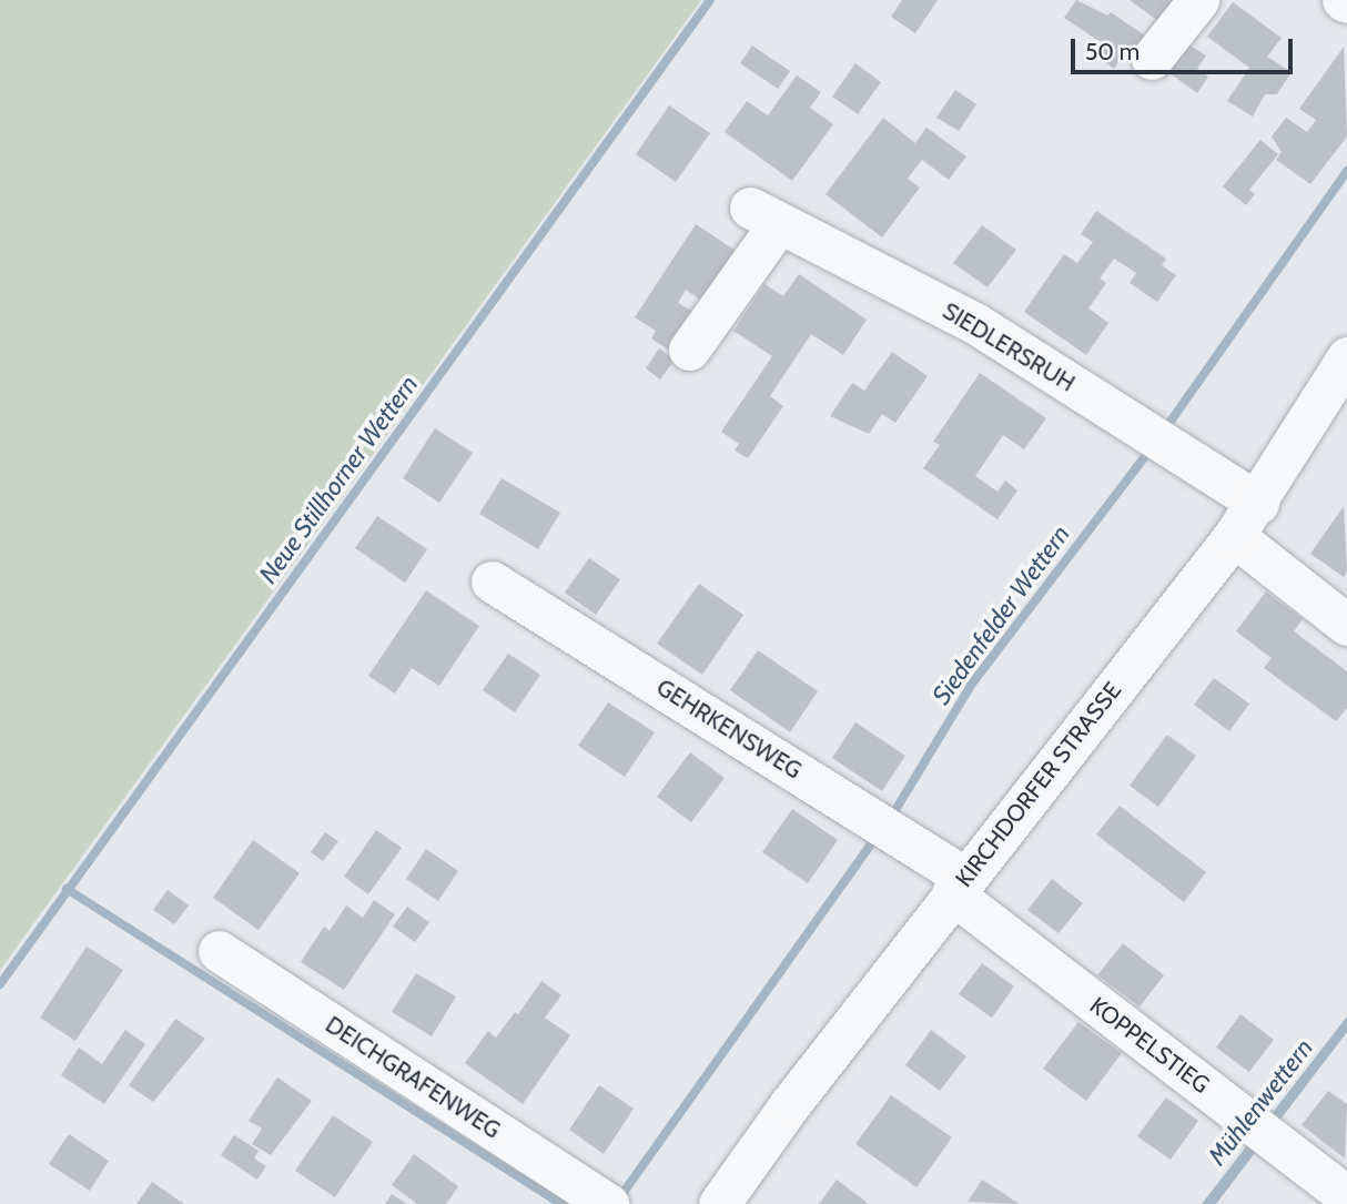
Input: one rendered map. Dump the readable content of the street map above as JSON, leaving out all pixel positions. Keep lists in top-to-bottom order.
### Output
{
  "streets": {
    "street": [
      "SIEDLERSRUH",
      "GEHRKENSWEG",
      "KIRCHDORFER STRASSE",
      "KOPPELSTIEG",
      "DEICHGRAFENWEG"
    ]
  },
  "crossings": [
    ["SIEDLERSRUH", "KIRCHDORFER STRASSE"],
    ["GEHRKENSWEG", "KIRCHDORFER STRASSE"],
    ["GEHRKENSWEG", "KOPPELSTIEG"],
    ["KIRCHDORFER STRASSE", "KOPPELSTIEG"]
  ],
  "water": ["Neue Stillhorner Wettern", "Siedenfelder Wettern", "Mühlenwettern"],
  "scale_bar": "50 m"
}
